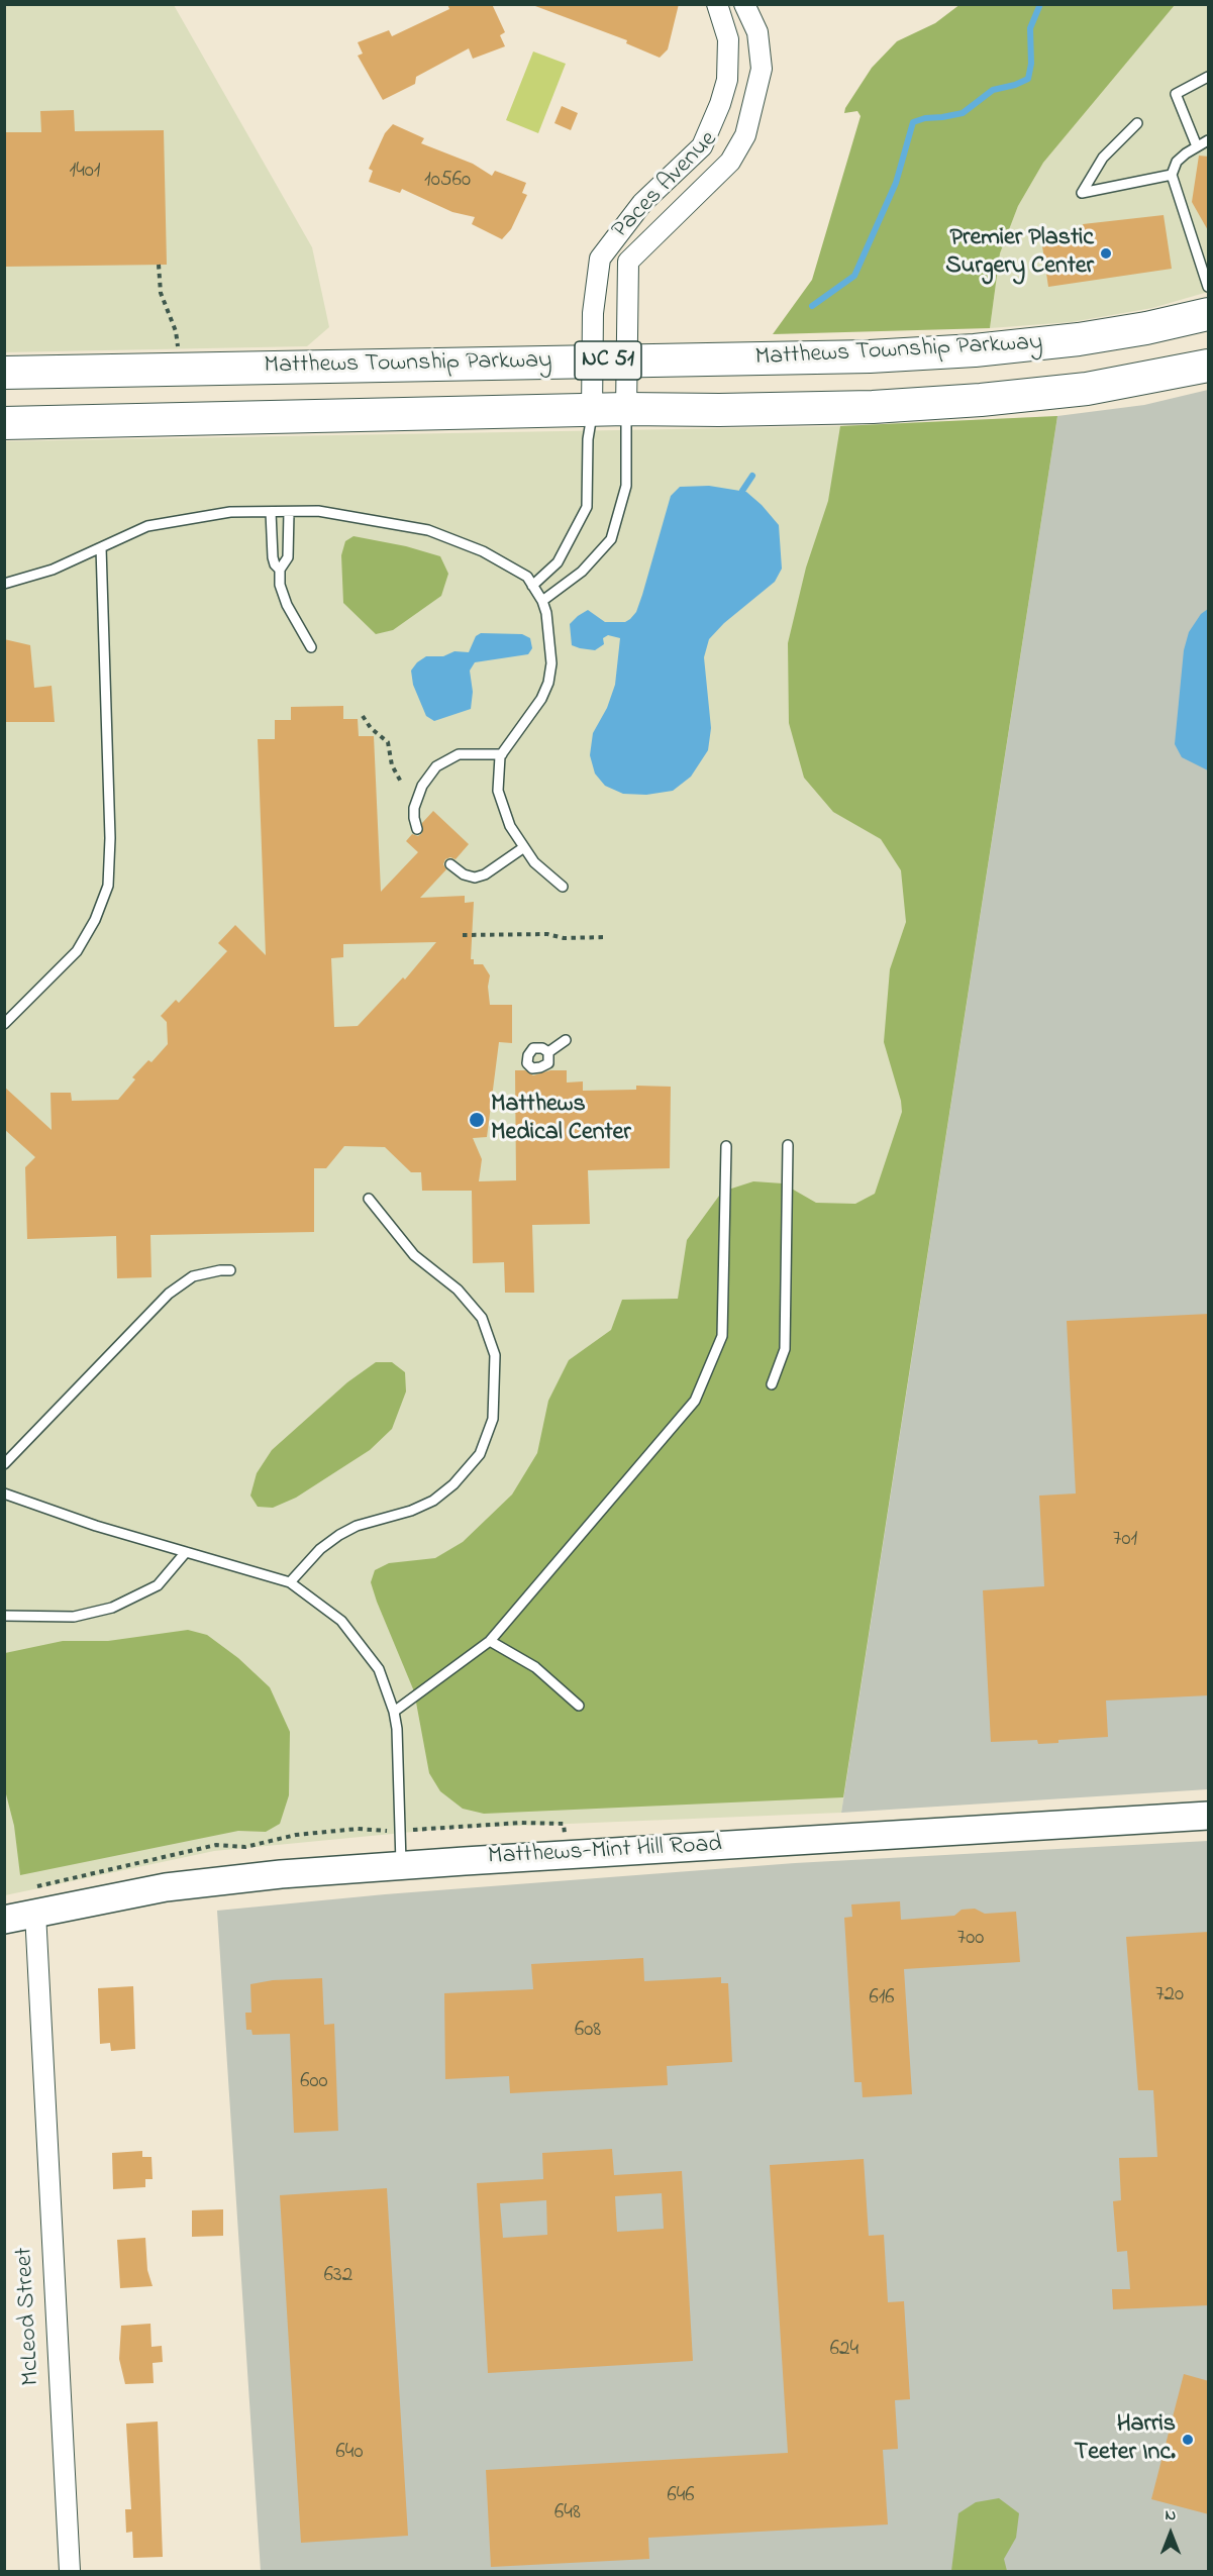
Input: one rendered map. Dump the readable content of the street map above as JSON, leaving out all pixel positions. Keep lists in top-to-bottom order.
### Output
{
  "streets": {
    "main road": ["Matthews Township Parkway", "NC 51", "Matthews-Mint Hill Road"],
    "street": ["Paces Avenue", "McLeod Street"]
  },
  "crossings": [
    ["Paces Avenue", "Matthews Township Parkway"],
    ["Matthews-Mint Hill Road", "McLeod Street"]
  ],
  "places": ["Premier Plastic Surgery Center", "Matthews Medical Center", "Harris Teeter Inc."],
  "house_numbers": [
    "1401",
    "10560",
    "701",
    "700",
    "720",
    "616",
    "608",
    "600",
    "632",
    "624",
    "640",
    "646",
    "648"
  ],
  "north": "top"
}
